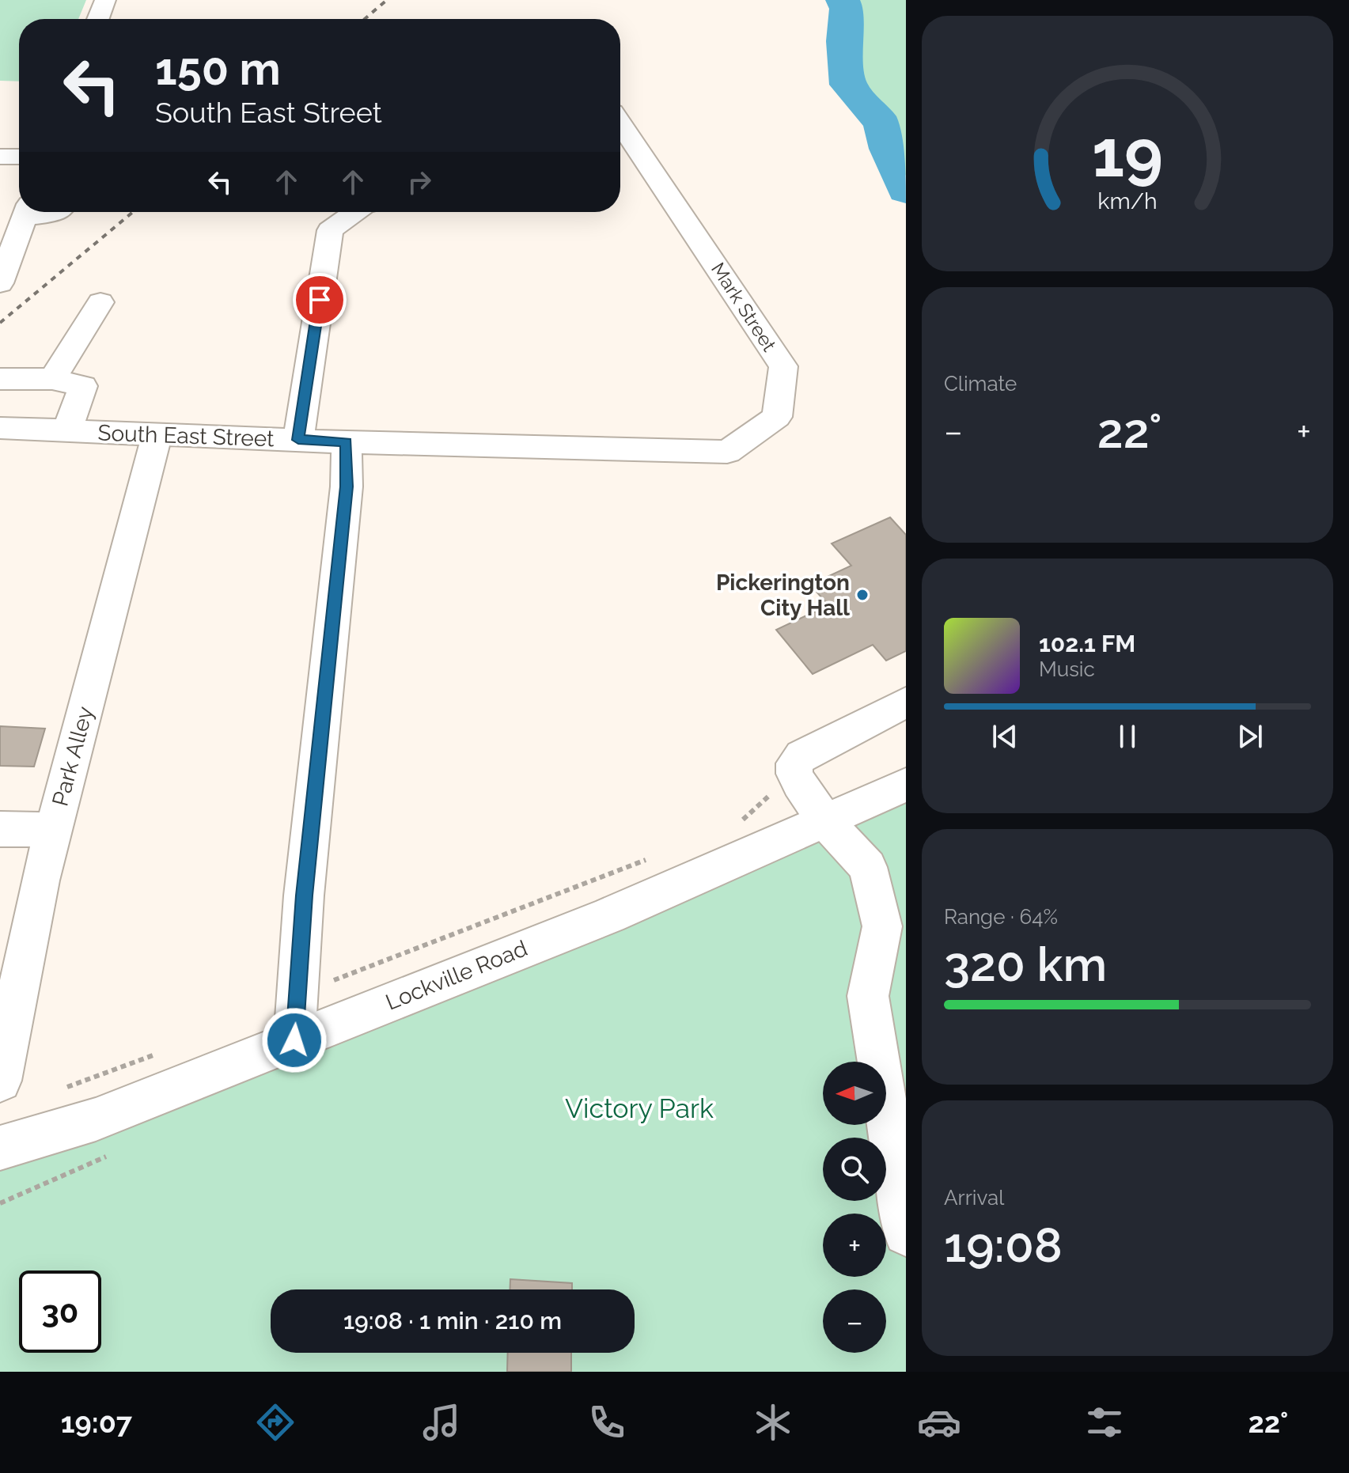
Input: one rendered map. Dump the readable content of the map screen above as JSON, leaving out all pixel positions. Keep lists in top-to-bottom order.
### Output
{
  "streets": {
    "street": [
      "Mark Street",
      "South East Street",
      "Park Alley",
      "Lockville Road"
    ]
  },
  "crossings": [
    ["Mark Street", "South East Street"],
    ["South East Street", "Park Alley"]
  ],
  "parks": ["Victory Park"],
  "places": ["Pickerington City Hall"],
  "north": "left",
  "page": {
    "turn": ["150 m", "South East Street"],
    "tile": [
      "Climate",
      ["Range · 64%", "320 km"],
      ["Arrival", "19:08"]
    ],
    "heat": ["−", "22°", "+"],
    "song": ["102.1 FM", "Music"],
    "map_buttons": ["+", "−"],
    "limit": "30",
    "trip": "19:08 · 1 min · 210 m",
    "tabs": ["19:07", "22°"],
    "gauge": ["19", "km/h"]
  }
}
